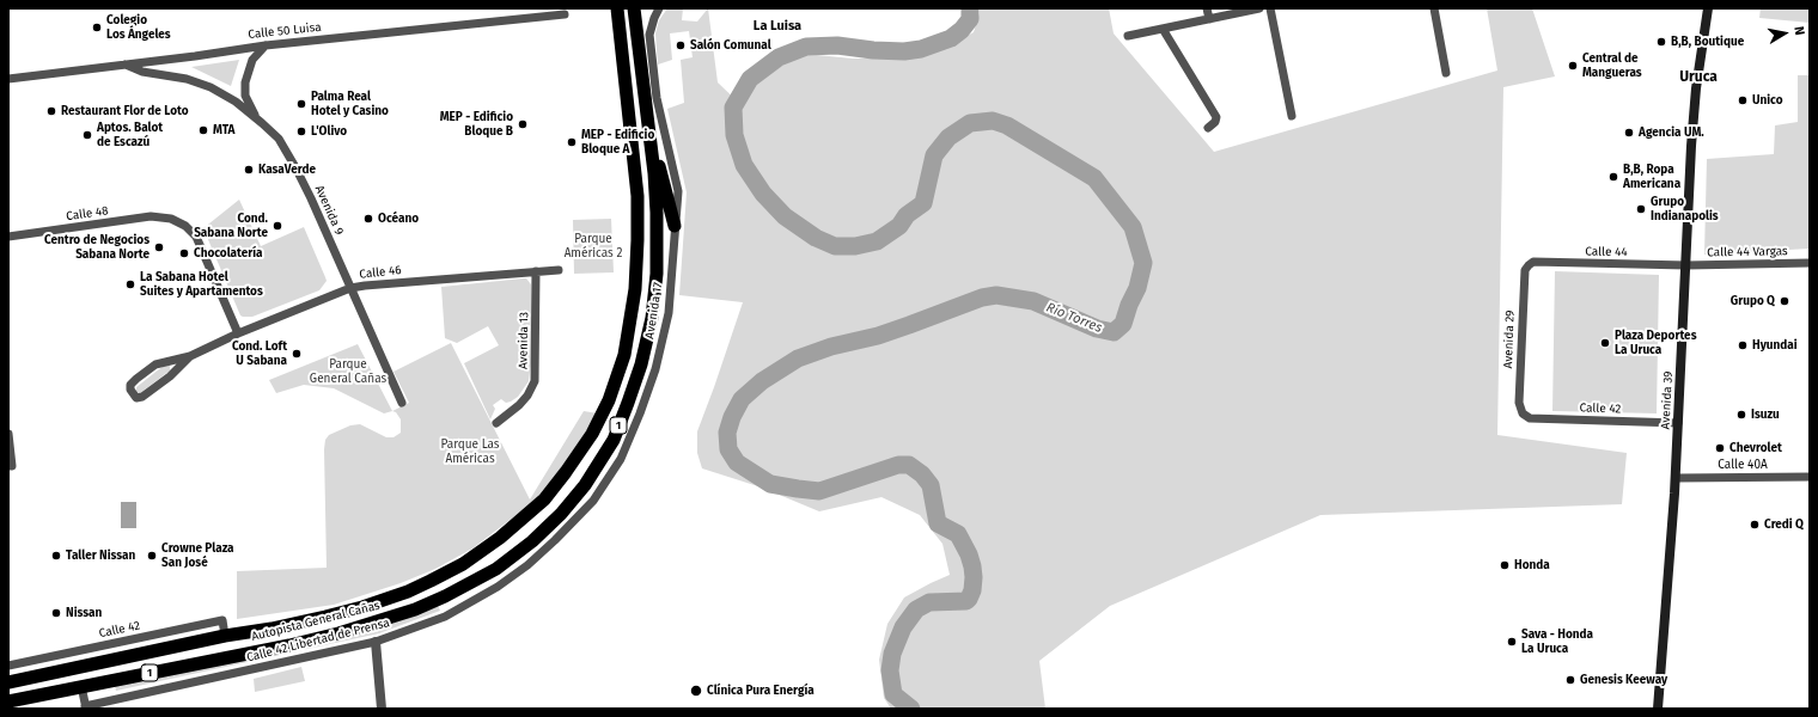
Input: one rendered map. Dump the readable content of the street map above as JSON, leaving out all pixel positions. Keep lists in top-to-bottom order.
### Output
{
  "streets": {
    "highway": ["1", "Autopista General Cañas"],
    "main road": ["Avenida 39"],
    "street": [
      "Calle 50 Luisa",
      "Avenida 9",
      "Calle 48",
      "Calle 44",
      "Calle 44 Vargas",
      "Calle 46",
      "Avenida 17",
      "Avenida 29",
      "Avenida 13",
      "Calle 42",
      "Calle 40A",
      "Calle 42 Libertad de Prensa"
    ]
  },
  "crossings": [
    ["Calle 50 Luisa", "Avenida 9"],
    ["Avenida 9", "Calle 46"],
    ["Calle 48", "Calle 46"],
    ["Calle 44", "Calle 44 Vargas"],
    ["Calle 44", "Avenida 29"],
    ["Calle 44", "Avenida 39"],
    ["Calle 44 Vargas", "Avenida 39"],
    ["Calle 46", "Avenida 13"],
    ["Avenida 17", "Calle 42 Libertad de Prensa"],
    ["Avenida 29", "Calle 42"],
    ["Avenida 39", "Calle 42"],
    ["Avenida 39", "Calle 40A"],
    ["Calle 42", "Autopista General Cañas"]
  ],
  "districts": ["La Luisa", "Uruca"],
  "water": ["Río Torres"],
  "parks": ["Parque Américas 2", "Parque General Cañas", "Parque Las Américas"],
  "places": [
    "Colegio Los Ángeles",
    "B,B, Boutique",
    "Salón Comunal",
    "Central de Mangueras",
    "Unico",
    "Palma Real Hotel y Casino",
    "Restaurant Flor de Loto",
    "MEP - Edificio Bloque B",
    "MTA",
    "L'Olivo",
    "Agencia UM.",
    "Aptos. Balot de Escazú",
    "MEP - Edificio Bloque A",
    "KasaVerde",
    "B,B, Ropa Americana",
    "Grupo Indianapolis",
    "Océano",
    "Cond. Sabana Norte",
    "Centro de Negocios Sabana Norte",
    "Chocolatería",
    "La Sabana Hotel Suites y Apartamentos",
    "Grupo Q",
    "Plaza Deportes La Uruca",
    "Hyundai",
    "Cond. Loft U Sabana",
    "Isuzu",
    "Chevrolet",
    "Credi Q",
    "Taller Nissan",
    "Crowne Plaza San José",
    "Honda",
    "Nissan",
    "Sava - Honda La Uruca",
    "Genesis Keeway",
    "Clínica Pura Energía"
  ],
  "north": "right"
}
